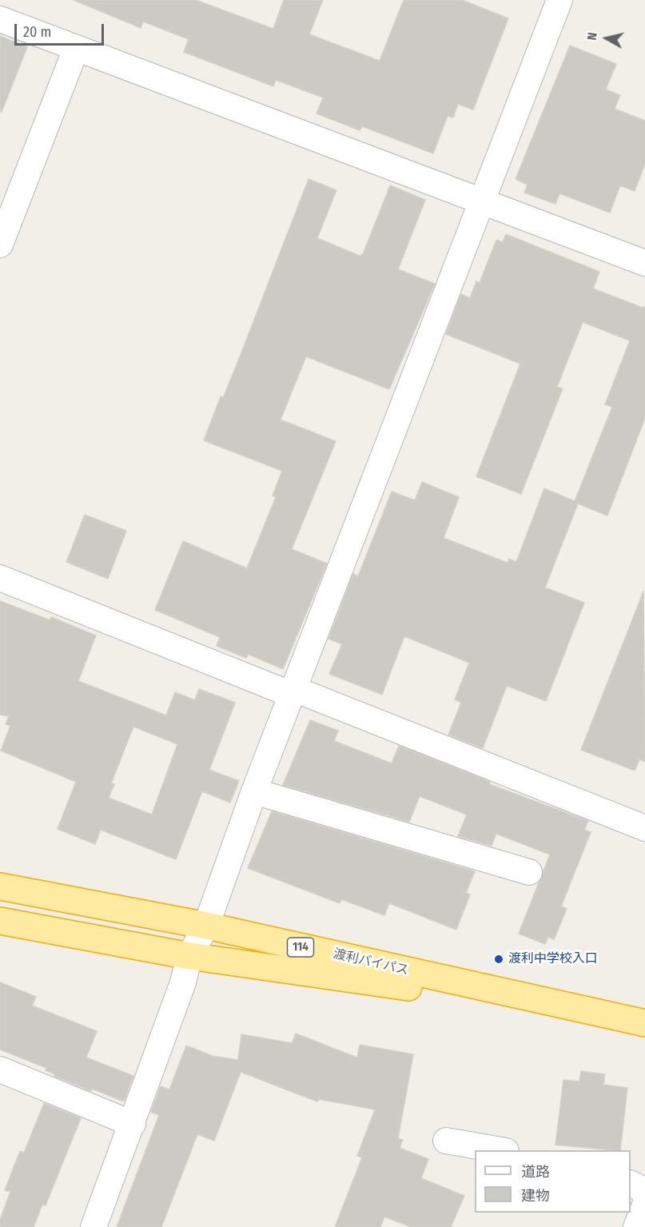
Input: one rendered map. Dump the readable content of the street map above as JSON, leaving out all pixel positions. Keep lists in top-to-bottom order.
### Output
{
  "streets": {
    "highway": ["114", "渡利バイパス"]
  },
  "places": ["渡利中学校入口"],
  "legend": ["道路", "建物"],
  "scale_bar": "20 m",
  "north": "left"
}
